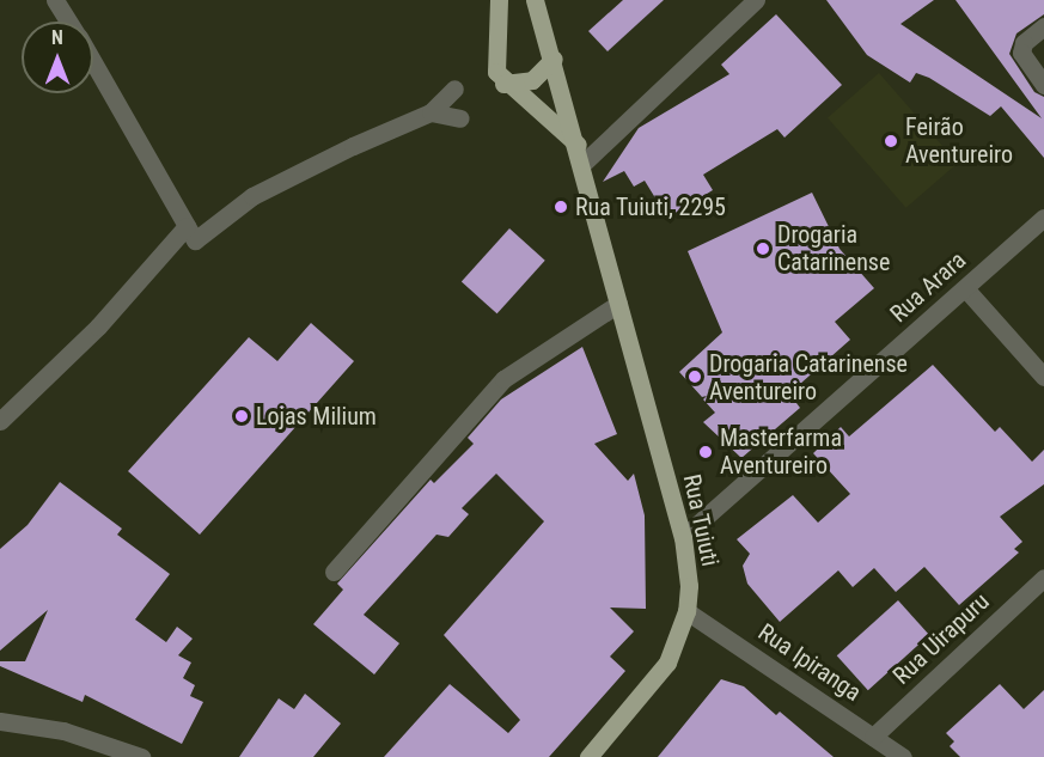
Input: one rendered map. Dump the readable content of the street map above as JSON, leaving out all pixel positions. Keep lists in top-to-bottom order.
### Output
{
  "streets": {
    "main road": ["Rua Tuiuti"],
    "street": ["Rua Arara", "Rua Uirapuru", "Rua Ipiranga"]
  },
  "crossings": [
    ["Rua Arara", "Rua Tuiuti"],
    ["Rua Tuiuti", "Rua Ipiranga"],
    ["Rua Uirapuru", "Rua Ipiranga"]
  ],
  "places": [
    "Feirão Aventureiro",
    "Rua Tuiuti, 2295",
    "Drogaria Catarinense",
    "Drogaria Catarinense Aventureiro",
    "Lojas Milium",
    "Masterfarma Aventureiro"
  ],
  "north": "top"
}
